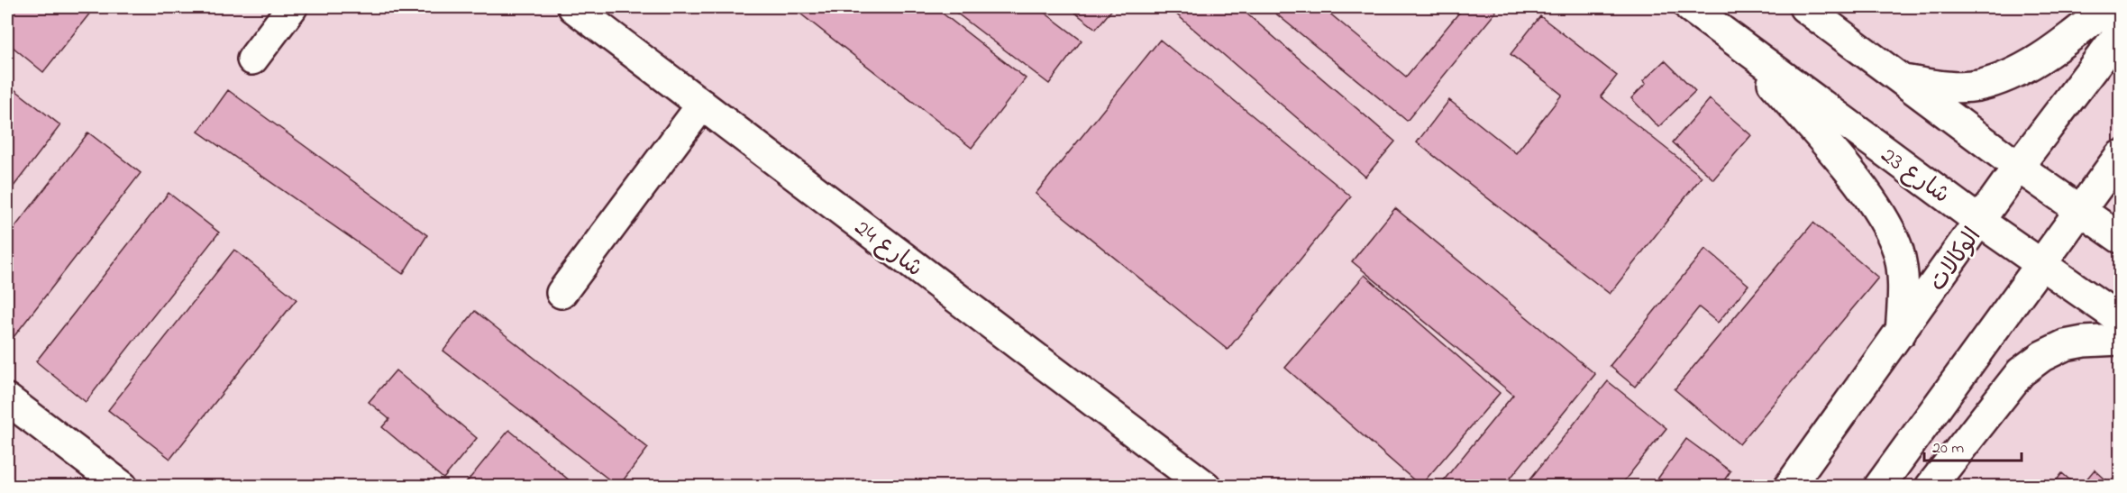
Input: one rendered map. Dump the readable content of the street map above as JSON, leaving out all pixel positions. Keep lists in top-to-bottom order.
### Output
{
  "streets": {
    "street": ["شارع 23", "شارع 24", "الوكالات"]
  },
  "crossings": [
    ["شارع 23", "الوكالات"]
  ],
  "scale_bar": "20 m"
}
